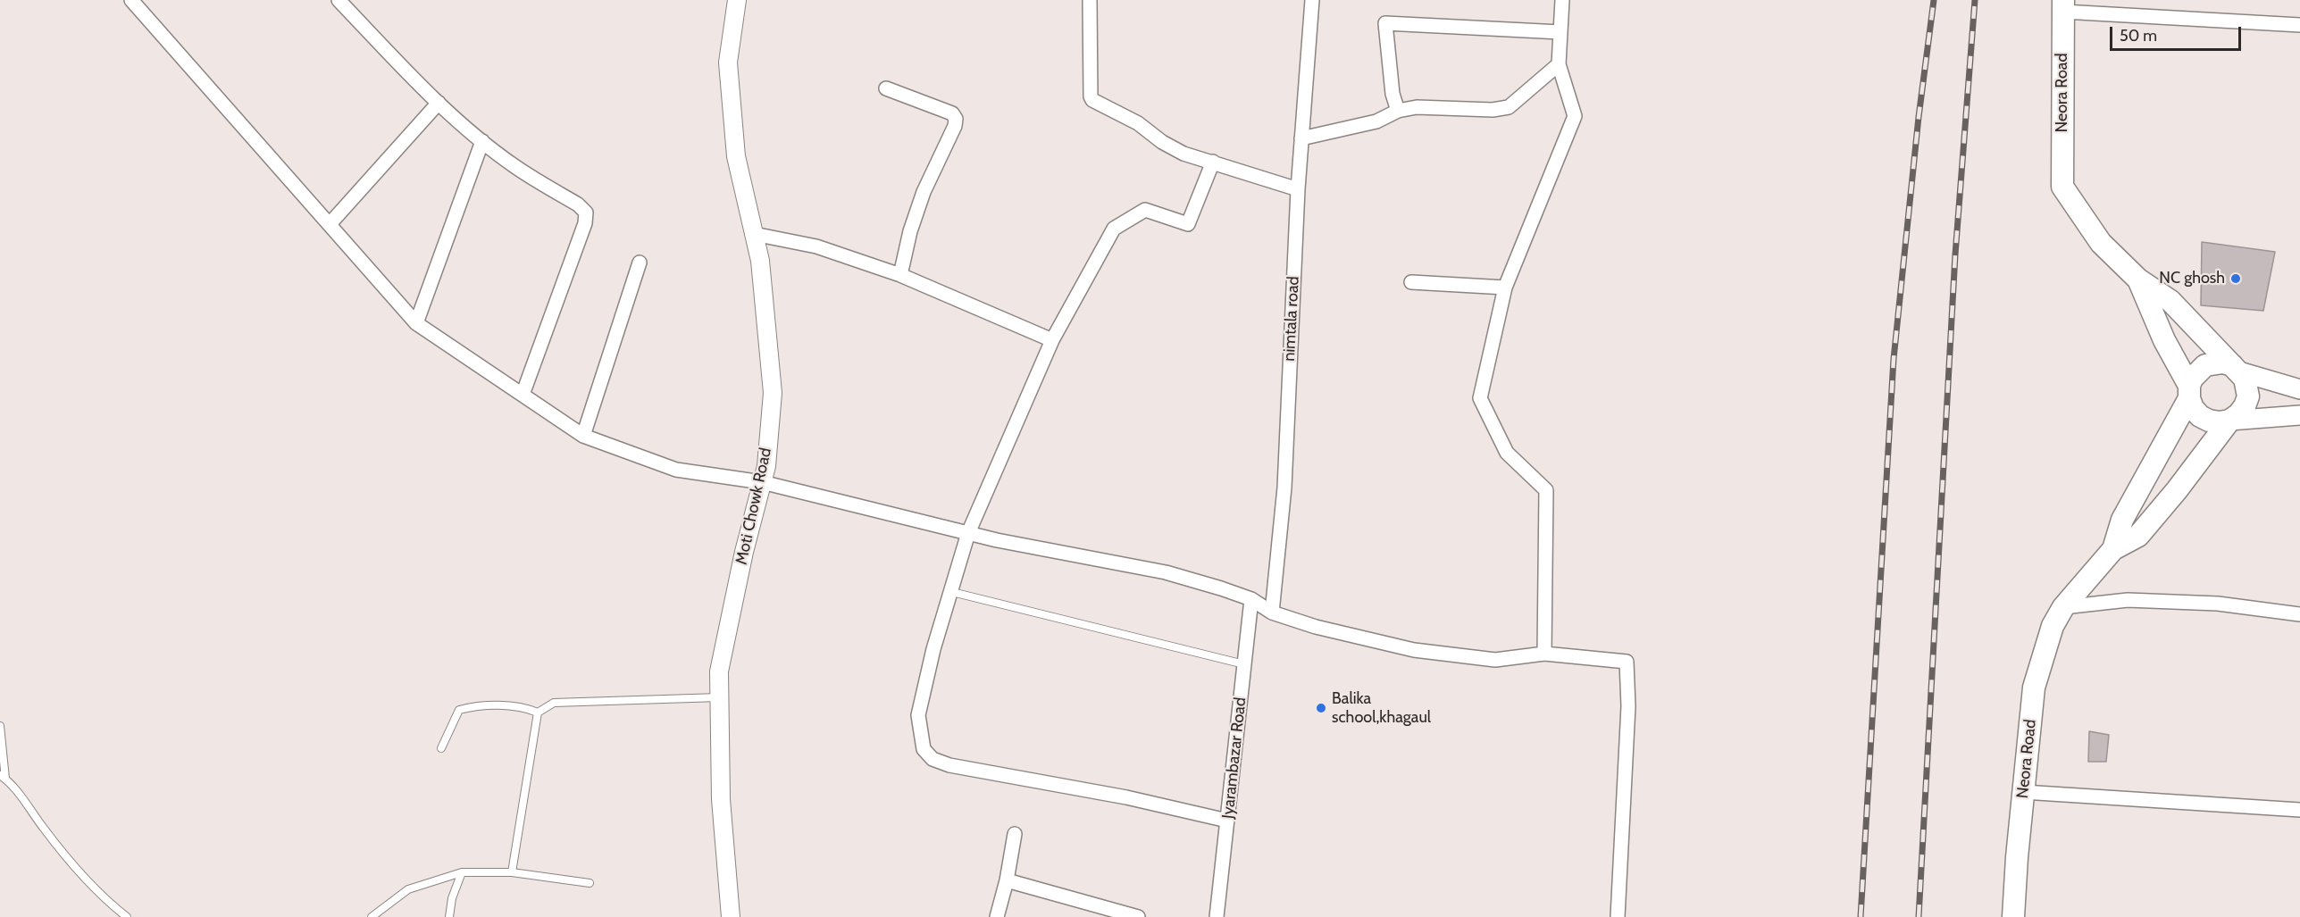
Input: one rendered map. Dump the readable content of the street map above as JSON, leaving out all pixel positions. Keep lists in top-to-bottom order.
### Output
{
  "streets": {
    "main road": ["Neora Road"],
    "street": ["nimtala road", "Moti Chowk Road", "Jyarambazar Road"]
  },
  "places": ["NC ghosh", "Balika school,khagaul"],
  "scale_bar": "50 m"
}
